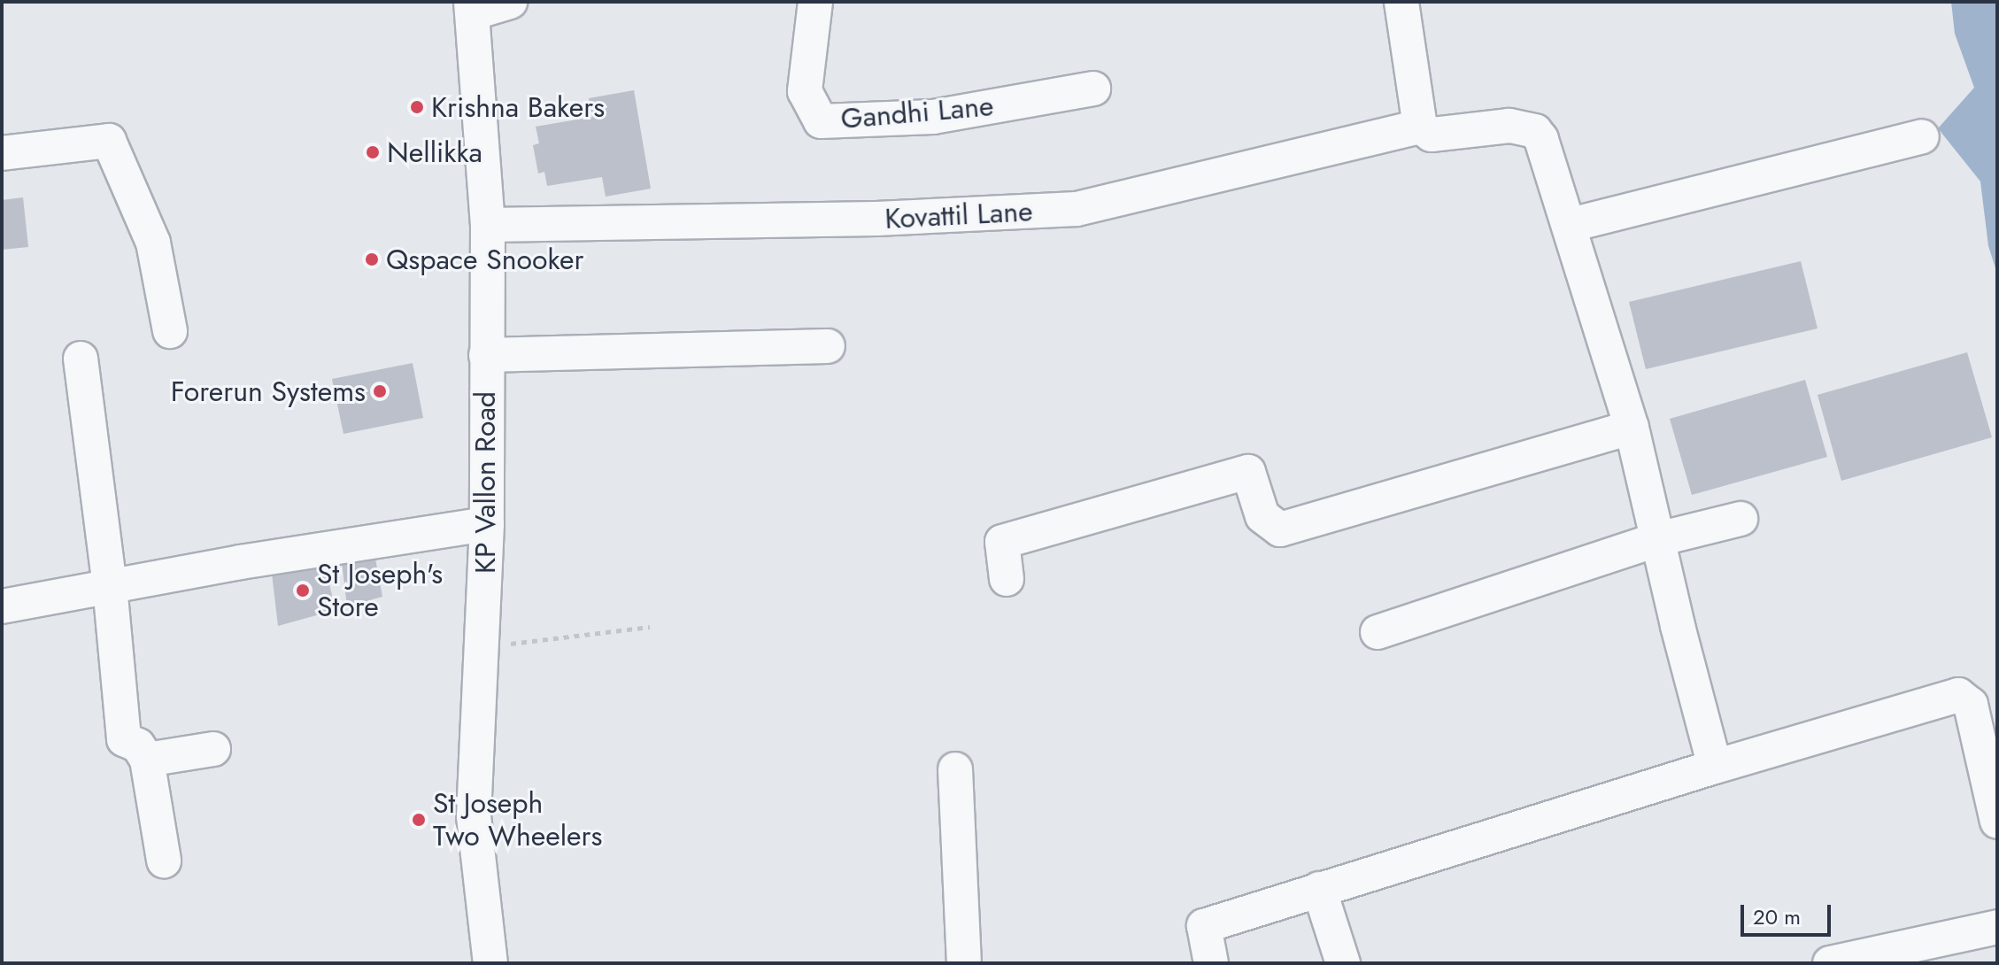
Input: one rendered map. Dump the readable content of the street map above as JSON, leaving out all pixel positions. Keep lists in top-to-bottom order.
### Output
{
  "streets": {
    "street": ["Gandhi Lane", "Kovattil Lane", "KP Vallon Road"]
  },
  "crossings": [
    ["Kovattil Lane", "KP Vallon Road"]
  ],
  "places": [
    "Krishna Bakers",
    "Nellikka",
    "Qspace Snooker",
    "Forerun Systems",
    "St Joseph's Store",
    "St Joseph Two Wheelers"
  ],
  "scale_bar": "20 m"
}
